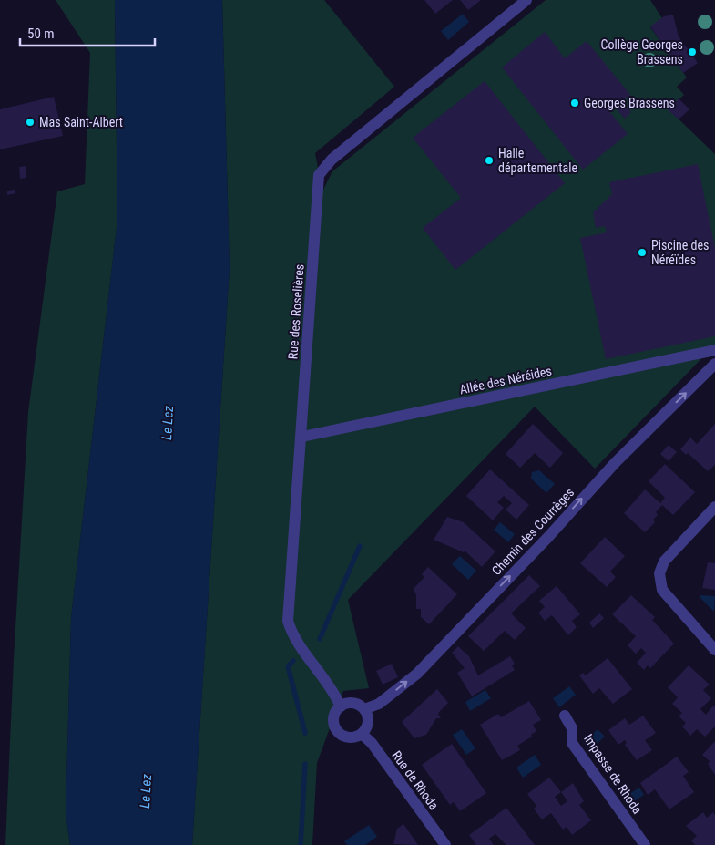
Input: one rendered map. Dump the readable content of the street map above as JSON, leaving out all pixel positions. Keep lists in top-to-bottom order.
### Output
{
  "streets": {
    "street": [
      "Rue des Roselières",
      "Allée des Néréides",
      "Chemin des Courrèges",
      "Impasse de Rhoda",
      "Rue de Rhoda"
    ]
  },
  "crossings": [
    ["Rue des Roselières", "Allée des Néréides"],
    ["Rue des Roselières", "Chemin des Courrèges"],
    ["Rue des Roselières", "Rue de Rhoda"],
    ["Chemin des Courrèges", "Rue de Rhoda"]
  ],
  "one_way": ["Chemin des Courrèges"],
  "water": ["Le Lez"],
  "places": [
    "Collège Georges Brassens",
    "Georges Brassens",
    "Mas Saint-Albert",
    "Halle départementale",
    "Piscine des Néréïdes"
  ],
  "scale_bar": "50 m"
}
